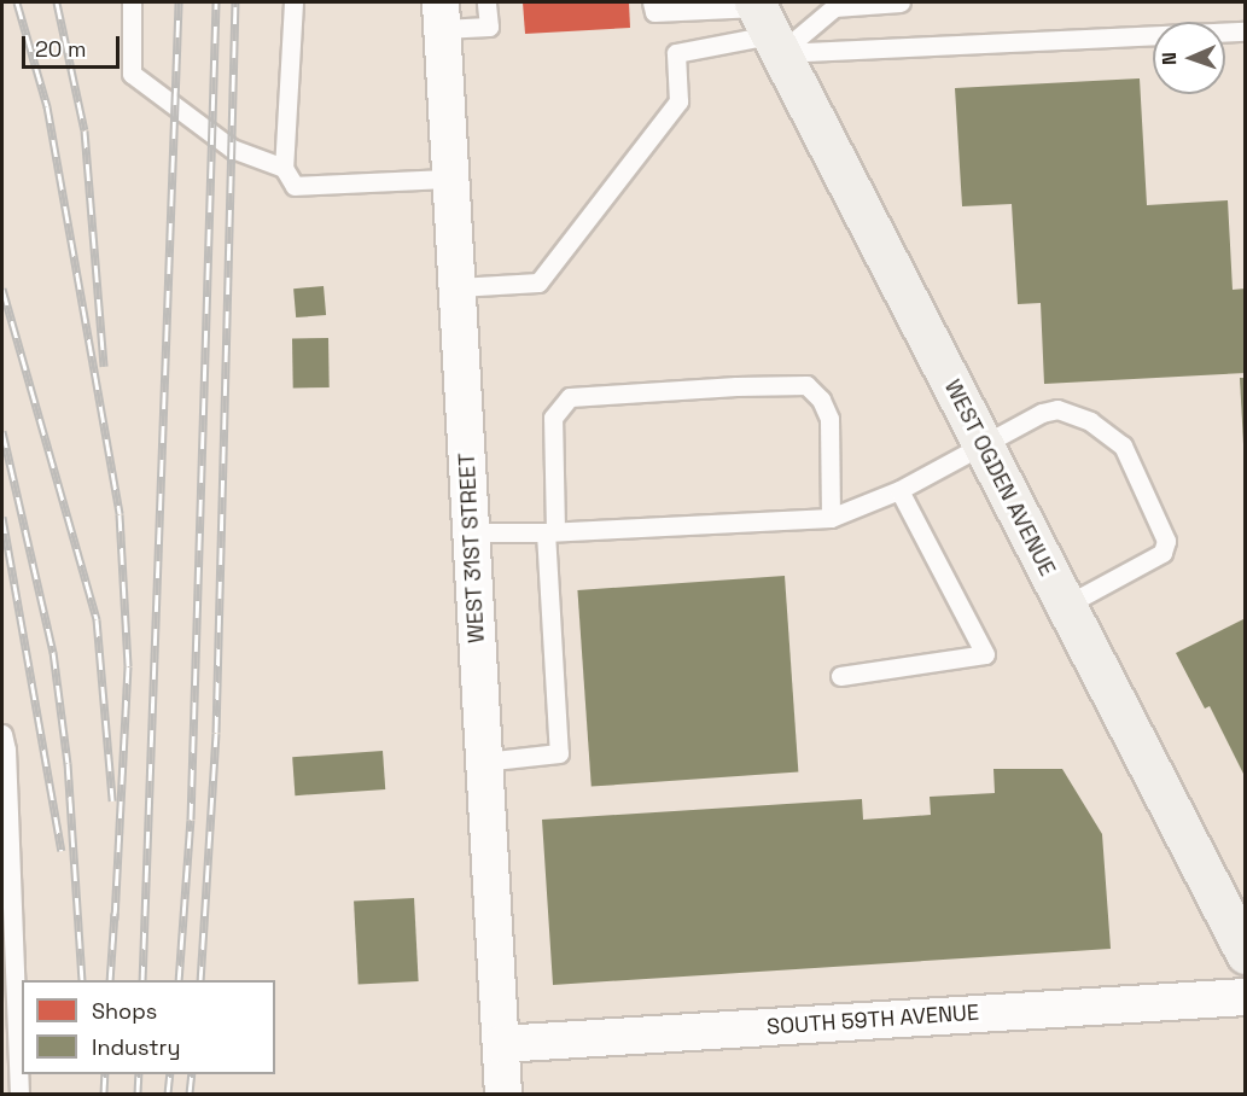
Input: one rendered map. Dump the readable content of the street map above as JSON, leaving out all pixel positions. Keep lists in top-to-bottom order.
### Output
{
  "streets": {
    "main road": ["WEST OGDEN AVENUE"],
    "street": ["WEST 31ST STREET", "SOUTH 59TH AVENUE"]
  },
  "crossings": [
    ["WEST 31ST STREET", "SOUTH 59TH AVENUE"]
  ],
  "legend": ["Shops", "Industry"],
  "scale_bar": "20 m",
  "north": "left"
}
